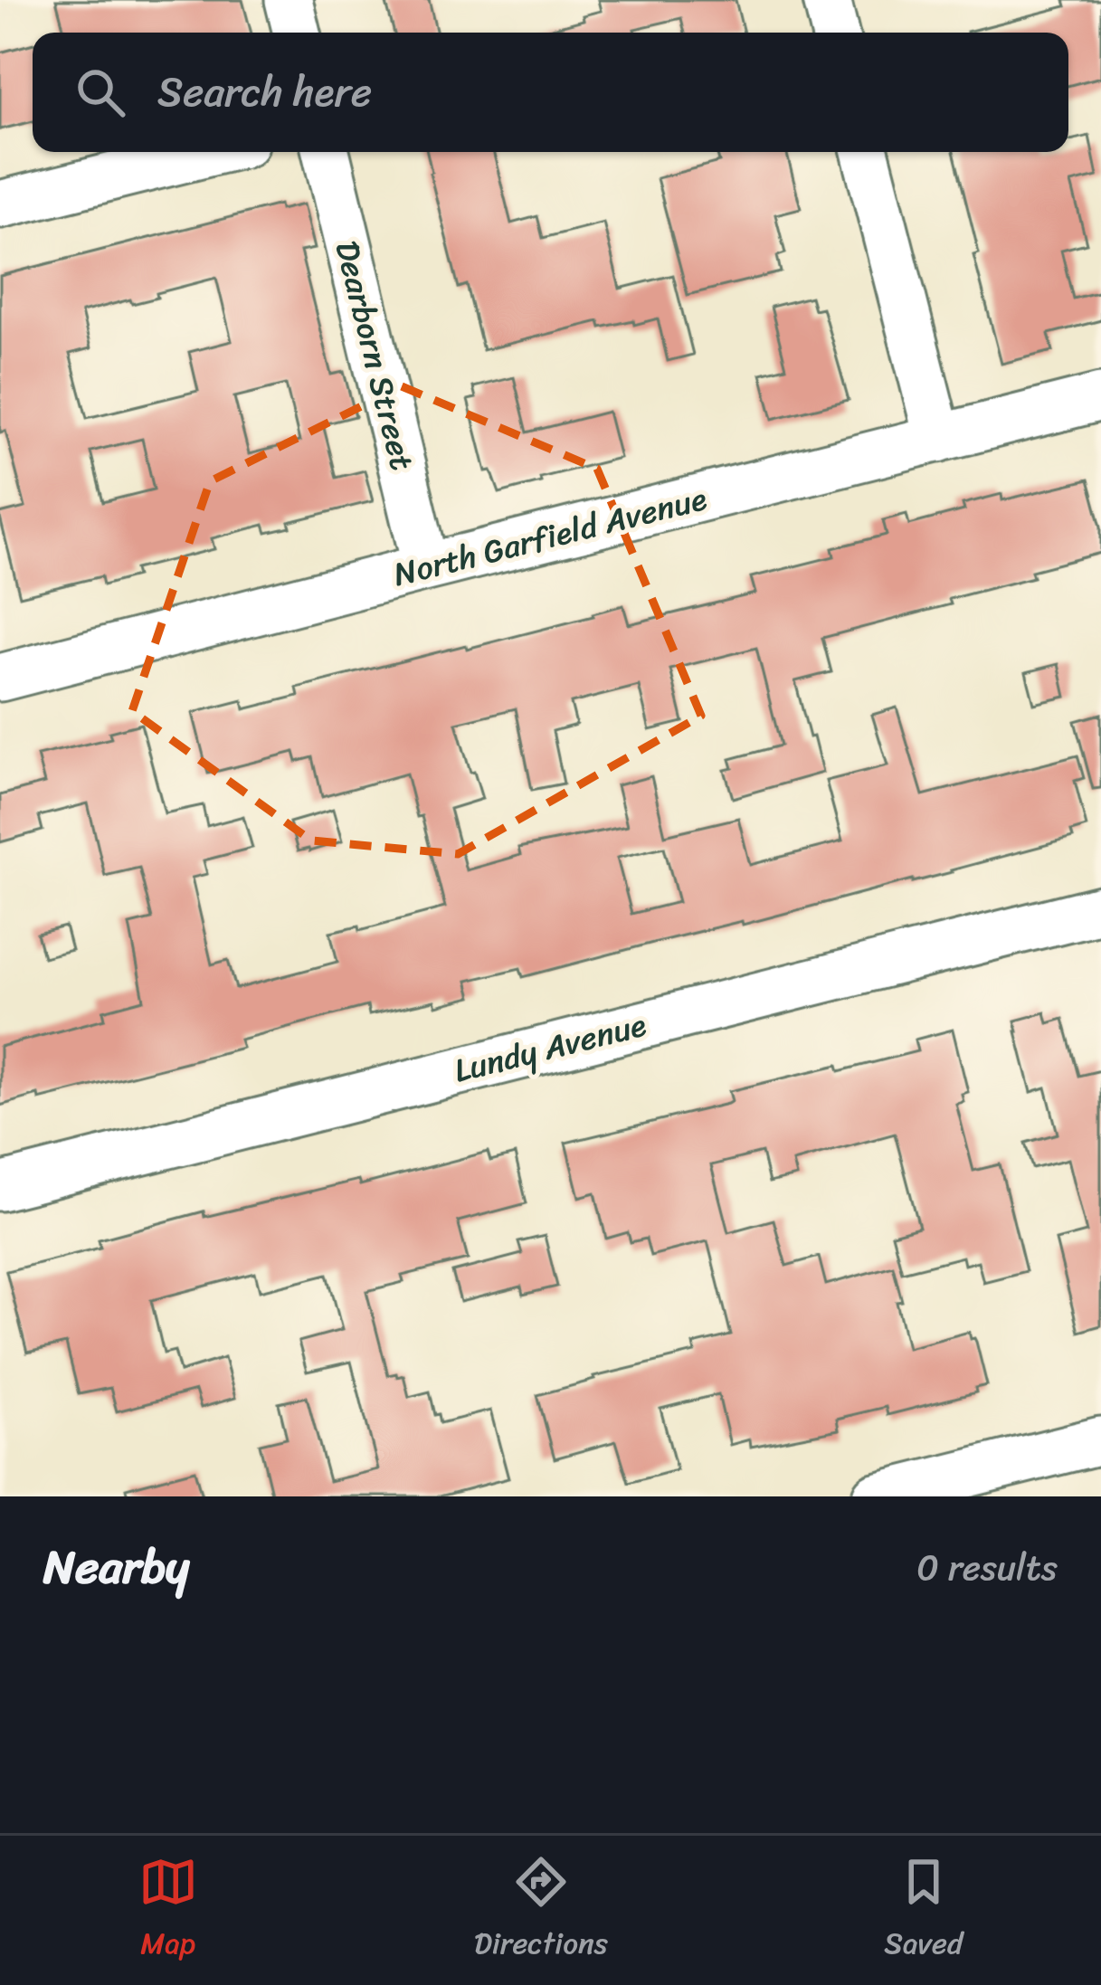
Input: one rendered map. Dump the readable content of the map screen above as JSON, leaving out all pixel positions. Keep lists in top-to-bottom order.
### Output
{
  "streets": {
    "street": ["Dearborn Street", "North Garfield Avenue", "Lundy Avenue"]
  },
  "crossings": [
    ["Dearborn Street", "North Garfield Avenue"]
  ],
  "page": {
    "search": "Search here",
    "heading": ["Nearby", "0 results"],
    "nav": ["Map", "Directions", "Saved"]
  }
}
